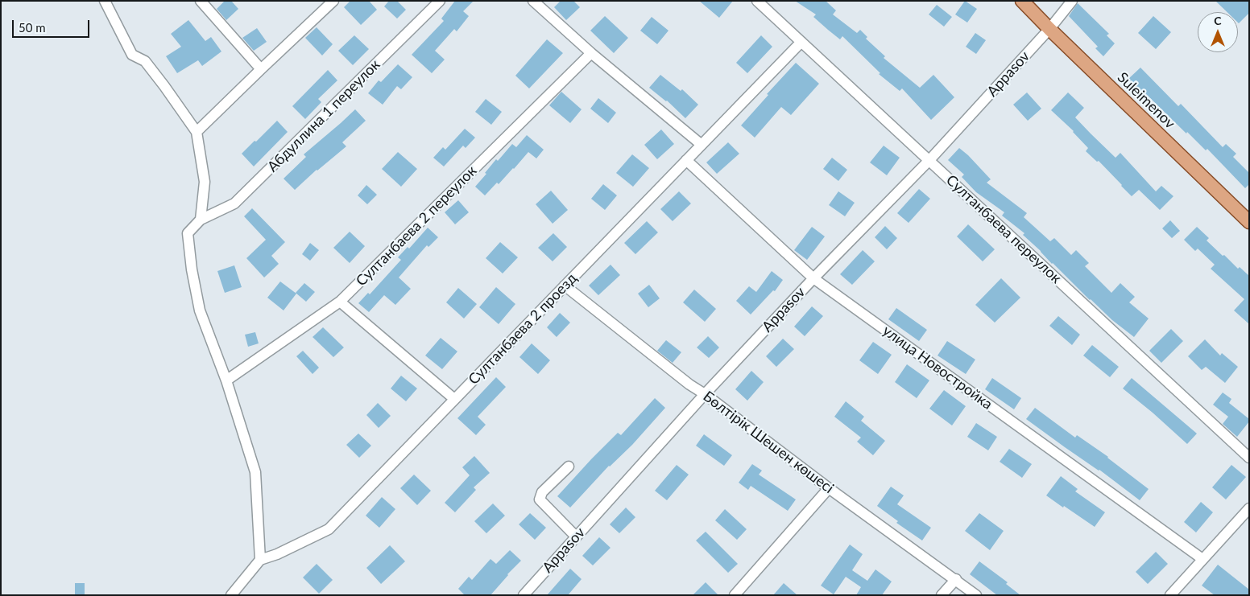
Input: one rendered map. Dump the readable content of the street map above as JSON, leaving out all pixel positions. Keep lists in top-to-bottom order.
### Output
{
  "streets": {
    "main road": ["Suleimenov"],
    "street": [
      "Appasov",
      "Абдуллина 1 переулок",
      "Султанбаева 2 переулок",
      "Султанбаева переулок",
      "Султанбаева 2 проезд",
      "улица Новостройка",
      "Бөлтірік Шешен көшесі"
    ]
  },
  "crossings": [
    ["Appasov", "Suleimenov"],
    ["Appasov", "Султанбаева переулок"],
    ["Appasov", "улица Новостройка"],
    ["Appasov", "Бөлтірік Шешен көшесі"],
    ["Султанбаева переулок", "Султанбаева 2 проезд"],
    ["Султанбаева 2 проезд", "улица Новостройка"],
    ["Султанбаева 2 проезд", "Бөлтірік Шешен көшесі"]
  ],
  "scale_bar": "50 m",
  "north": "top"
}
